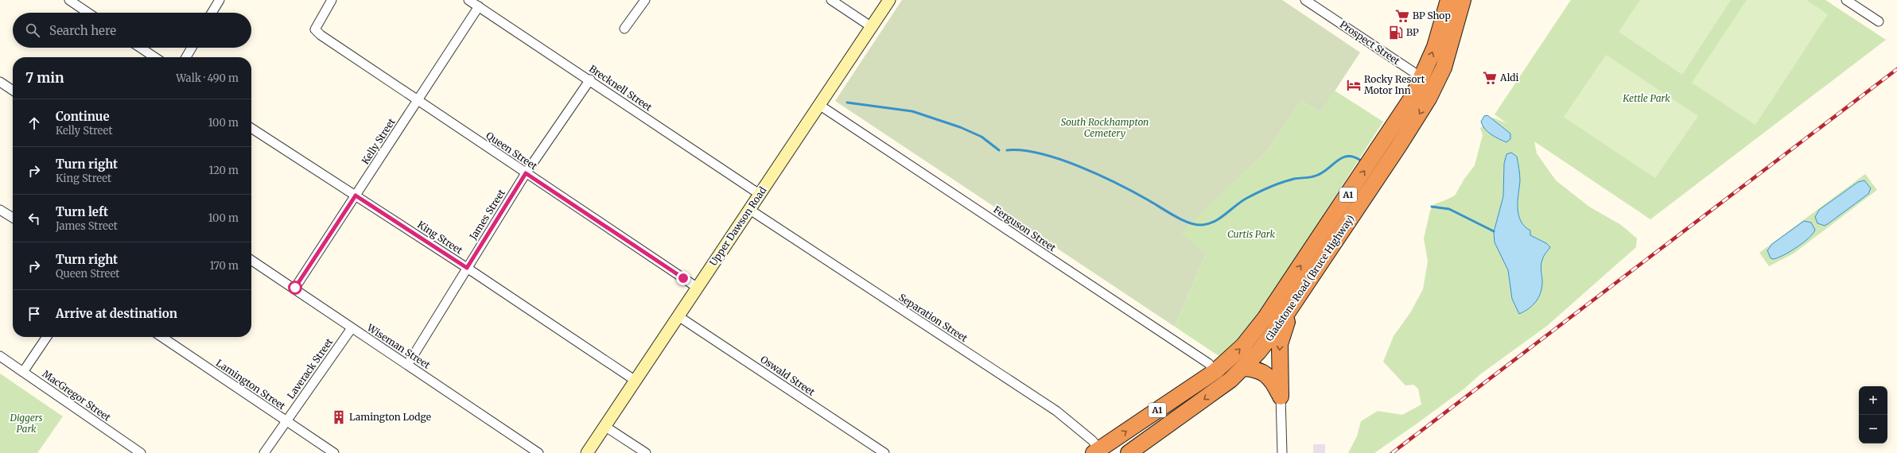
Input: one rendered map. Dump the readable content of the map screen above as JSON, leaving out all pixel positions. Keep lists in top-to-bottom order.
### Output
{
  "streets": {
    "highway": ["A1", "Gladstone Road (Bruce Highway)"],
    "street": [
      "Prospect Street",
      "Brecknell Street",
      "Kelly Street",
      "Queen Street",
      "James Street",
      "Upper Dawson Road",
      "Ferguson Street",
      "King Street",
      "Separation Street",
      "Wiseman Street",
      "Laverack Street",
      "Oswald Street",
      "Lamington Street",
      "MacGregor Street"
    ]
  },
  "crossings": [
    ["Prospect Street", "Gladstone Road (Bruce Highway)"],
    ["Brecknell Street", "Kelly Street"],
    ["Brecknell Street", "James Street"],
    ["Brecknell Street", "Upper Dawson Road"],
    ["Kelly Street", "Queen Street"],
    ["Kelly Street", "King Street"],
    ["Kelly Street", "Wiseman Street"],
    ["Queen Street", "James Street"],
    ["Queen Street", "Upper Dawson Road"],
    ["A1", "Ferguson Street"],
    ["A1", "Gladstone Road (Bruce Highway)"],
    ["A1", "Separation Street"],
    ["James Street", "King Street"],
    ["James Street", "Wiseman Street"],
    ["Upper Dawson Road", "Ferguson Street"],
    ["Upper Dawson Road", "King Street"],
    ["Upper Dawson Road", "Separation Street"],
    ["Upper Dawson Road", "Oswald Street"],
    ["Ferguson Street", "Gladstone Road (Bruce Highway)"],
    ["Wiseman Street", "Laverack Street"],
    ["Laverack Street", "Lamington Street"]
  ],
  "parks": [
    "Kettle Park",
    "South Rockhampton Cemetery",
    "Curtis Park",
    "Diggers Park"
  ],
  "places": {
    "supermarket": ["BP Shop", "Aldi"],
    "fuel station": ["BP"],
    "hotel": ["Rocky Resort Motor Inn"],
    "building": ["Lamington Lodge"]
  },
  "page": {
    "search": "Search here",
    "heading": ["7 min", "Walk · 490 m"],
    "list": [
      ["Continue", "Kelly Street", "100 m"],
      ["Turn right", "King Street", "120 m"],
      ["Turn left", "James Street", "100 m"],
      ["Turn right", "Queen Street", "170 m"],
      "Arrive at destination"
    ],
    "map_buttons": ["+", "−"]
  }
}
